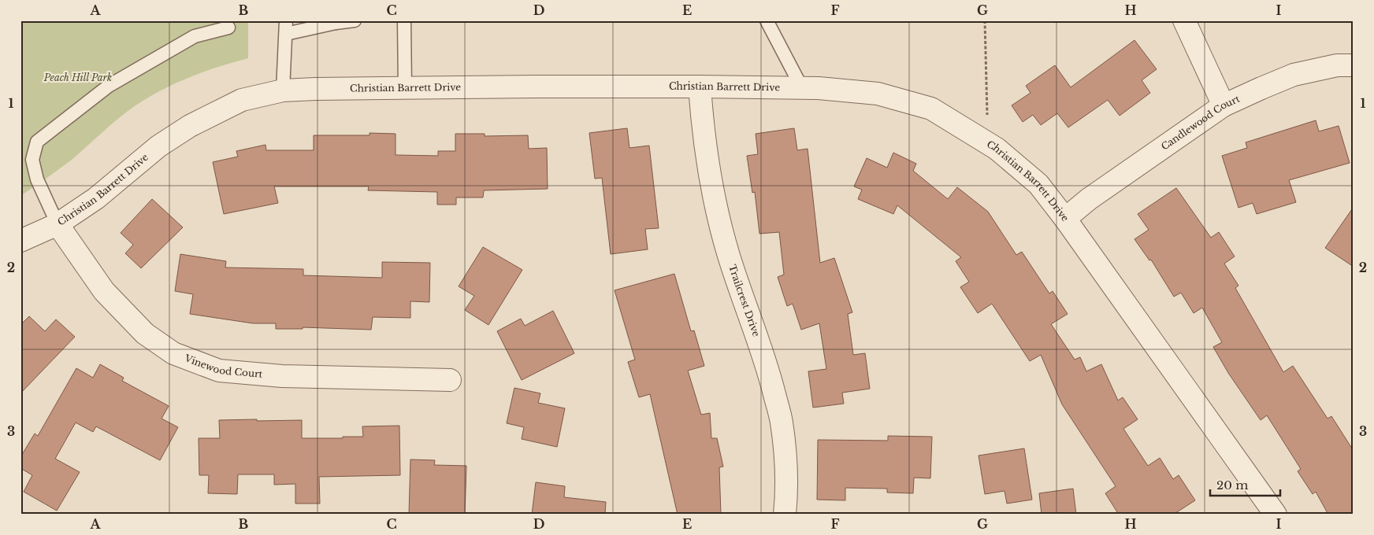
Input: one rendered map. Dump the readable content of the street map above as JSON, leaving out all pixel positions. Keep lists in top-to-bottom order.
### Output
{
  "streets": {
    "street": [
      "Christian Barrett Drive",
      "Candlewood Court",
      "Trailcrest Drive",
      "Vinewood Court"
    ]
  },
  "crossings": [
    ["Christian Barrett Drive", "Candlewood Court"],
    ["Christian Barrett Drive", "Trailcrest Drive"],
    ["Christian Barrett Drive", "Vinewood Court"]
  ],
  "parks": ["Peach Hill Park"],
  "scale_bar": "20 m",
  "grid": {
    "columns": [
      "A",
      "B",
      "C",
      "D",
      "E",
      "F",
      "G",
      "H",
      "I"
    ],
    "rows": ["1", "2", "3"]
  }
}
